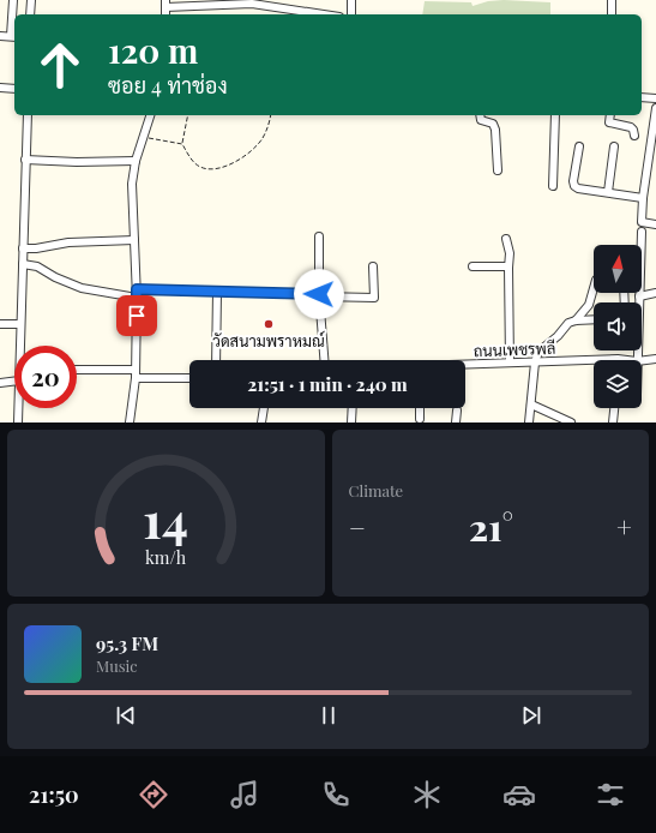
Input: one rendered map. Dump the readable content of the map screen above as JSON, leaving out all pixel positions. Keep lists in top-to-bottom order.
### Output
{
  "streets": {
    "street": ["ถนนเพชรพลี"]
  },
  "places": ["วัดสนามพราหมณ์"],
  "north": "top",
  "page": {
    "turn": ["120 m", "ซอย 4 ท่าช่อง"],
    "limit": "20",
    "trip": "21:51 · 1 min · 240 m",
    "tile": "Climate",
    "heat": ["−", "21°", "+"],
    "song": ["95.3 FM", "Music"],
    "tabs": "21:50",
    "gauge": ["14", "km/h"]
  }
}
